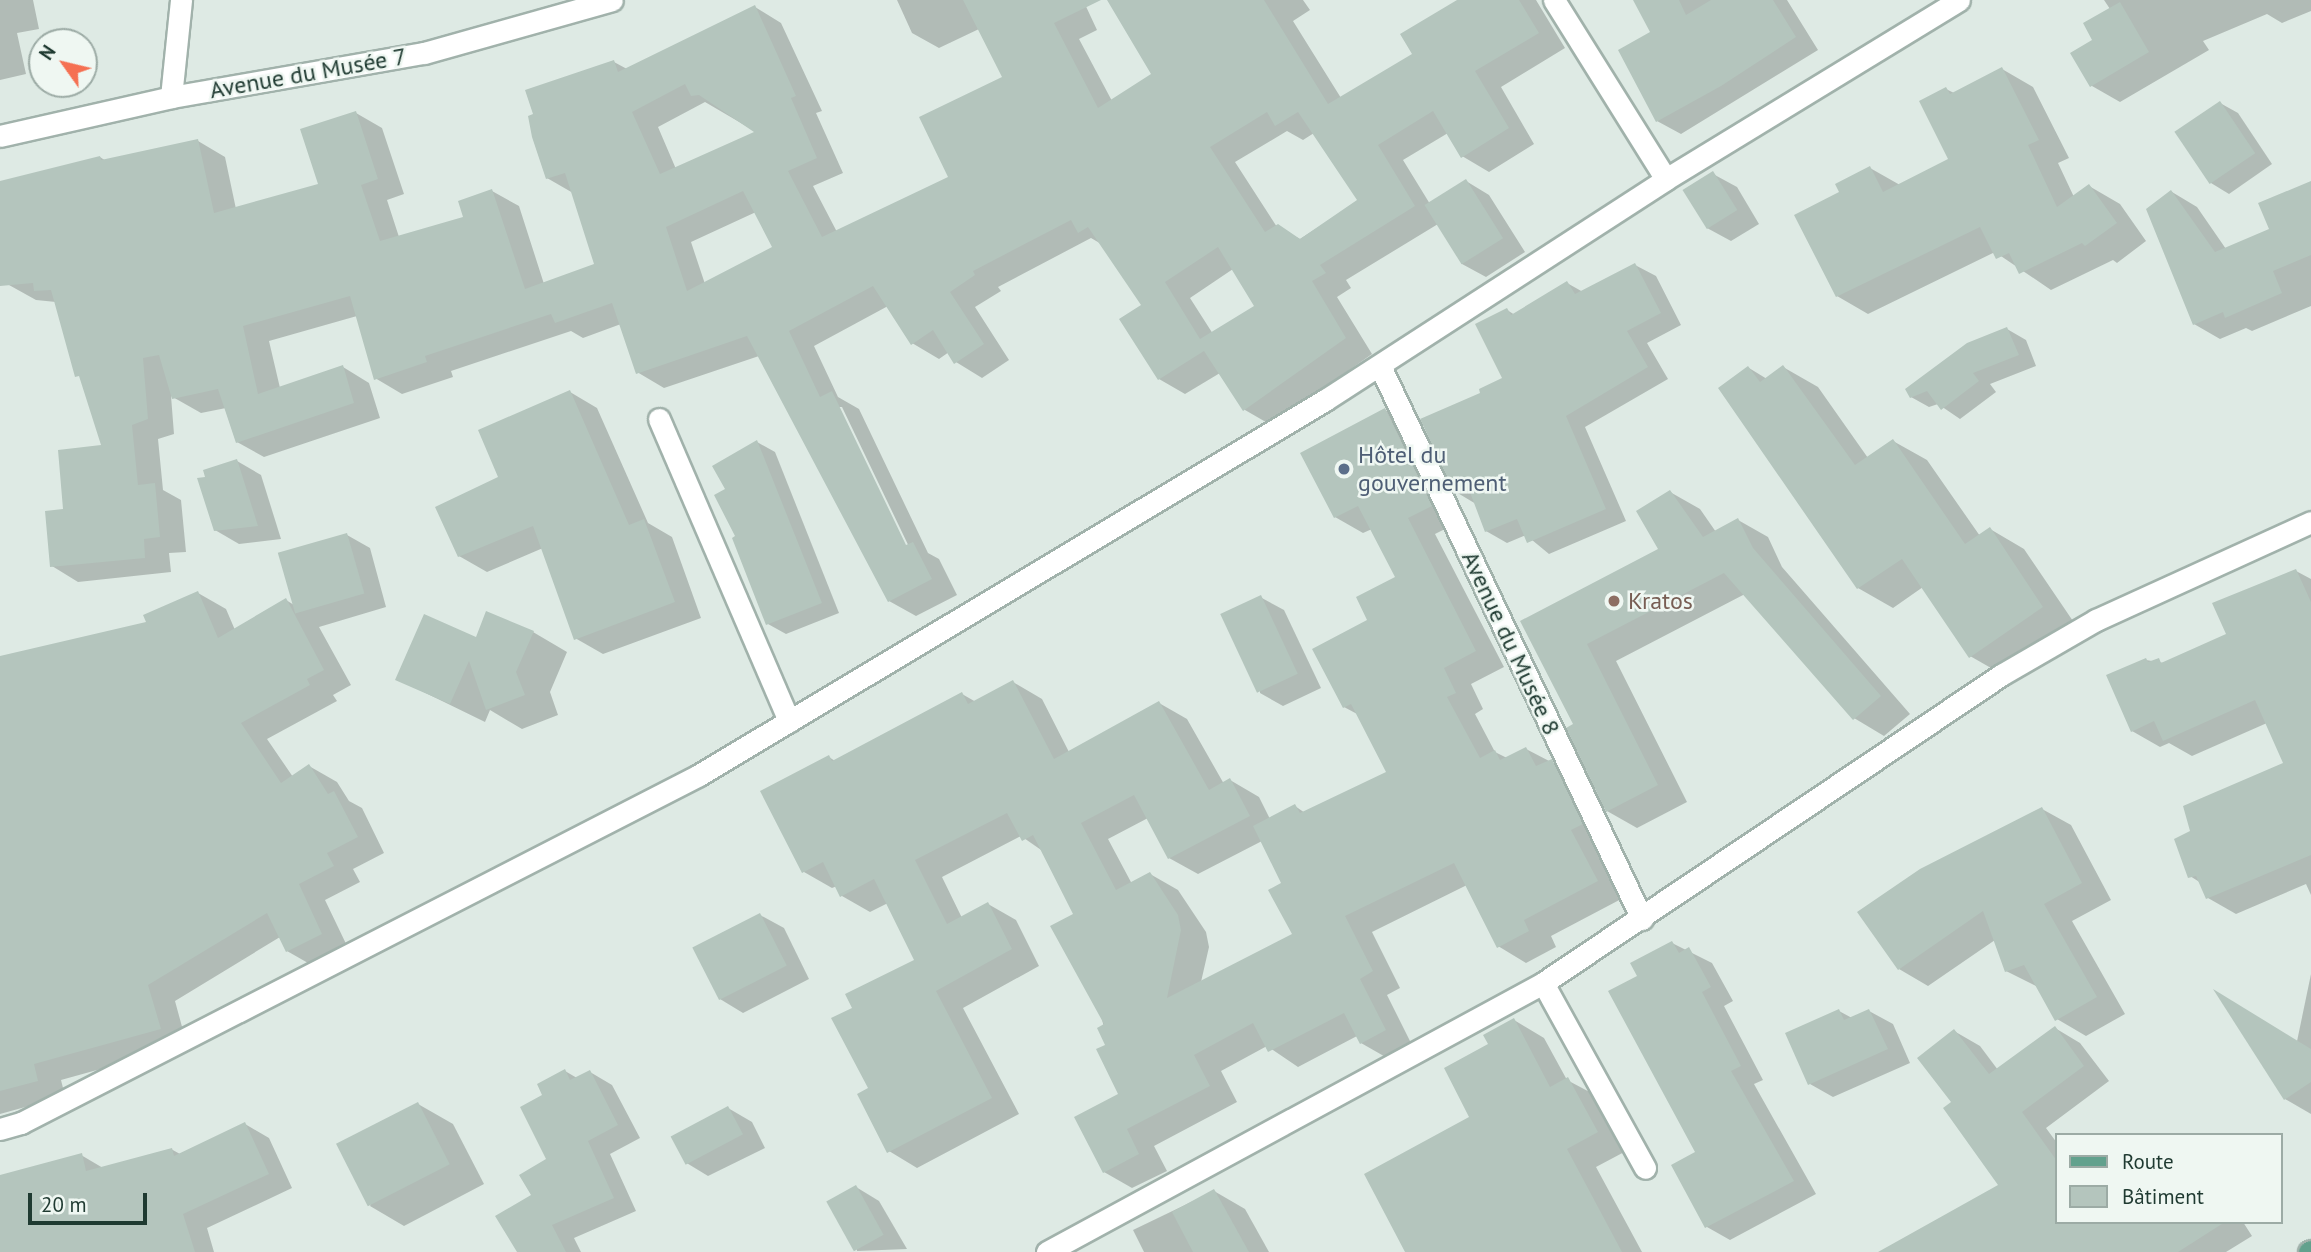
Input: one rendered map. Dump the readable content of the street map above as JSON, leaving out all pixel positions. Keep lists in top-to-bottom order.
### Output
{
  "streets": {
    "street": ["Avenue du Musée 7", "Avenue du Musée 8"]
  },
  "places": ["Hôtel du gouvernement", "Kratos"],
  "legend": ["Route", "Bâtiment"],
  "scale_bar": "20 m",
  "north": "top left"
}
